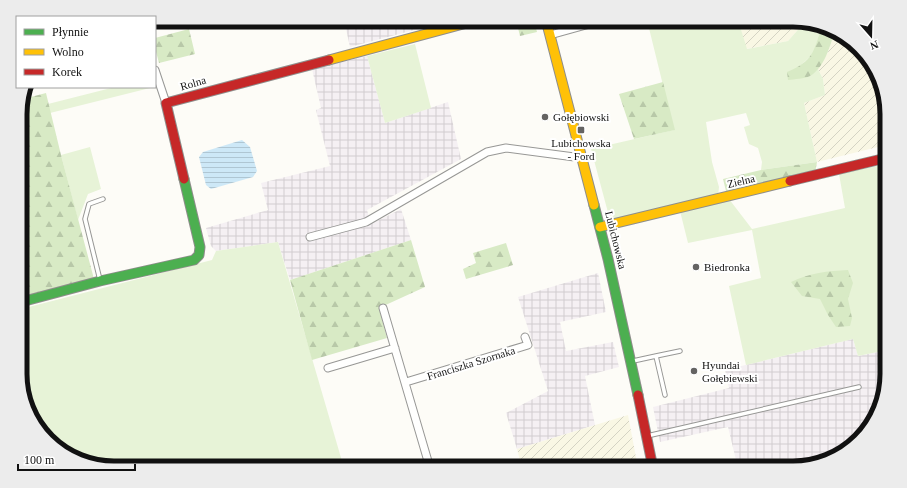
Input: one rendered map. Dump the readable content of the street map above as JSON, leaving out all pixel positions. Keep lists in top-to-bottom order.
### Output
{
  "streets": {
    "street": [
      "Rolna",
      "Zielna",
      "Lubichowska",
      "Franciszka Szornaka"
    ]
  },
  "crossings": [
    ["Zielna", "Lubichowska"]
  ],
  "places": {
    "other": ["Gołębiowski", "Biedronka", "Hyundai Gołębiewski"],
    "transit": ["Lubichowska - Ford"]
  },
  "legend": ["Płynnie", "Wolno", "Korek"],
  "scale_bar": "100 m",
  "north": "bottom"
}
